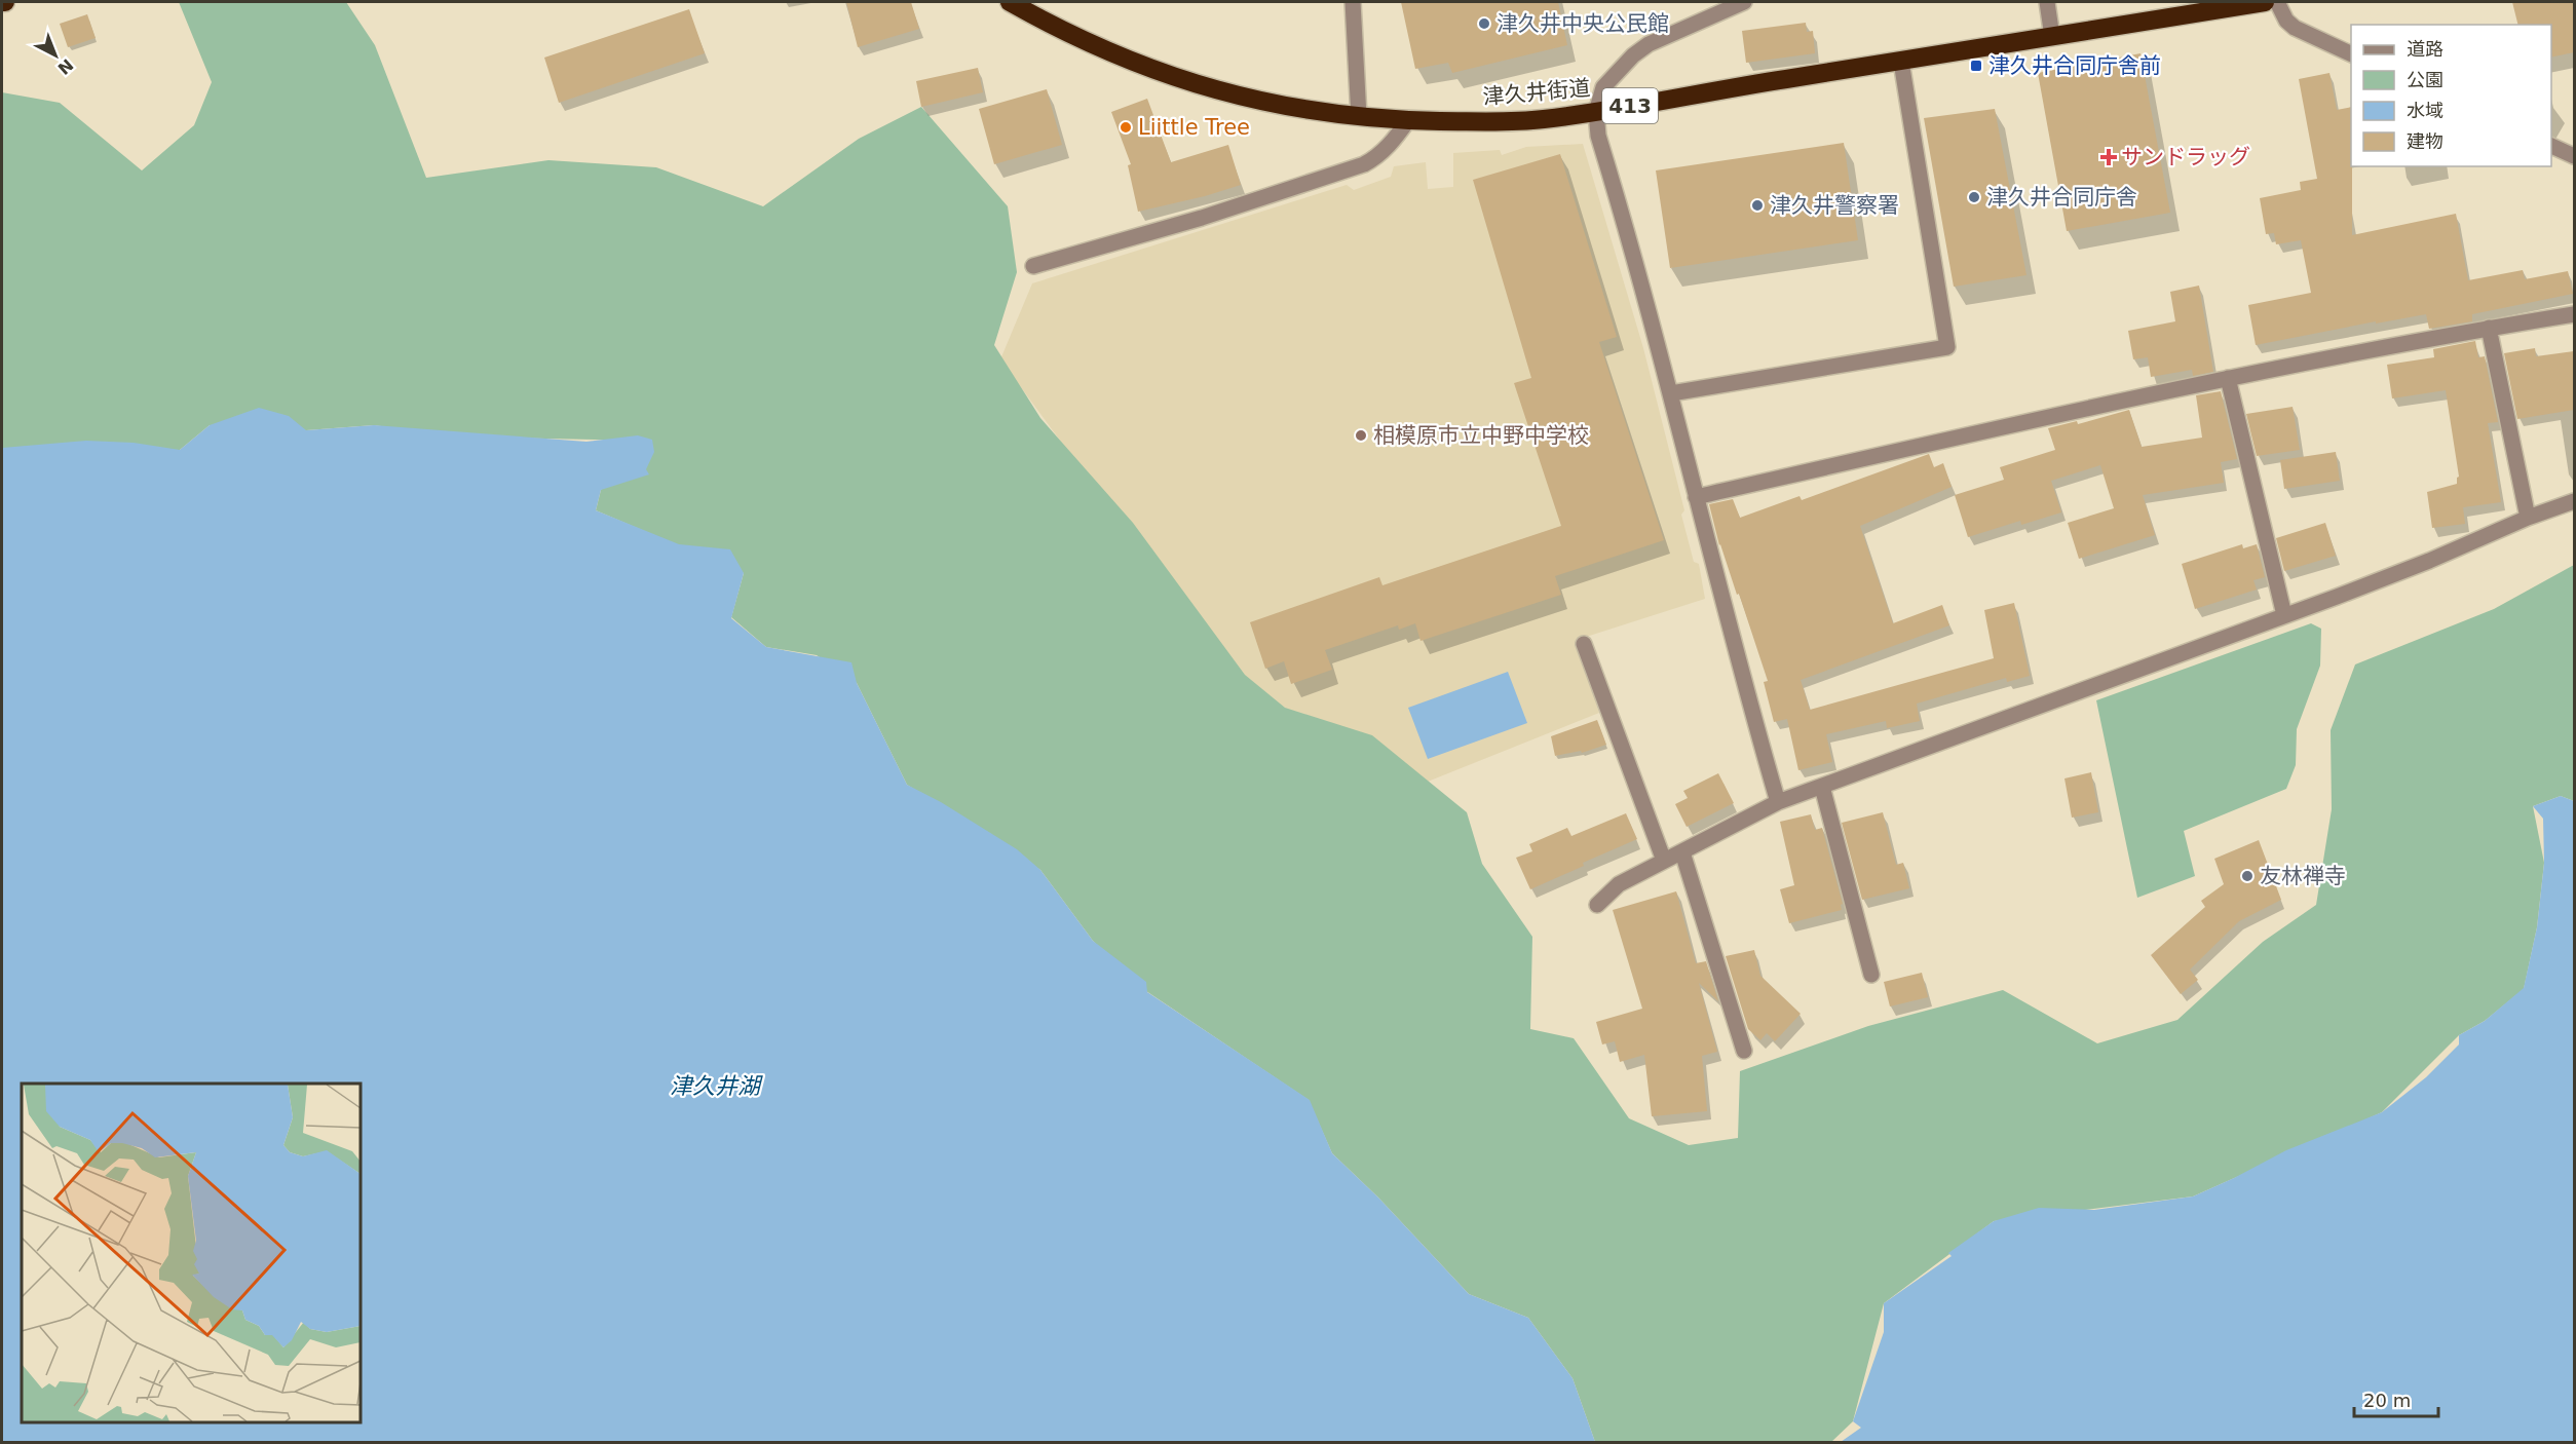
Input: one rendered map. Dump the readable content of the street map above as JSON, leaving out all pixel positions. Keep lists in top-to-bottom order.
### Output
{
  "streets": {
    "highway": ["津久井街道", "413"]
  },
  "water": ["津久井湖"],
  "places": {
    "other": [
      "津久井中央公民館",
      "Liittle Tree",
      "津久井合同庁舎",
      "津久井警察署",
      "相模原市立中野中学校",
      "友林禅寺"
    ],
    "transit": ["津久井合同庁舎前"],
    "health": ["サンドラッグ"]
  },
  "legend": [
    "道路",
    "公園",
    "水域",
    "建物"
  ],
  "scale_bar": "20 m",
  "north": "bottom right"
}
